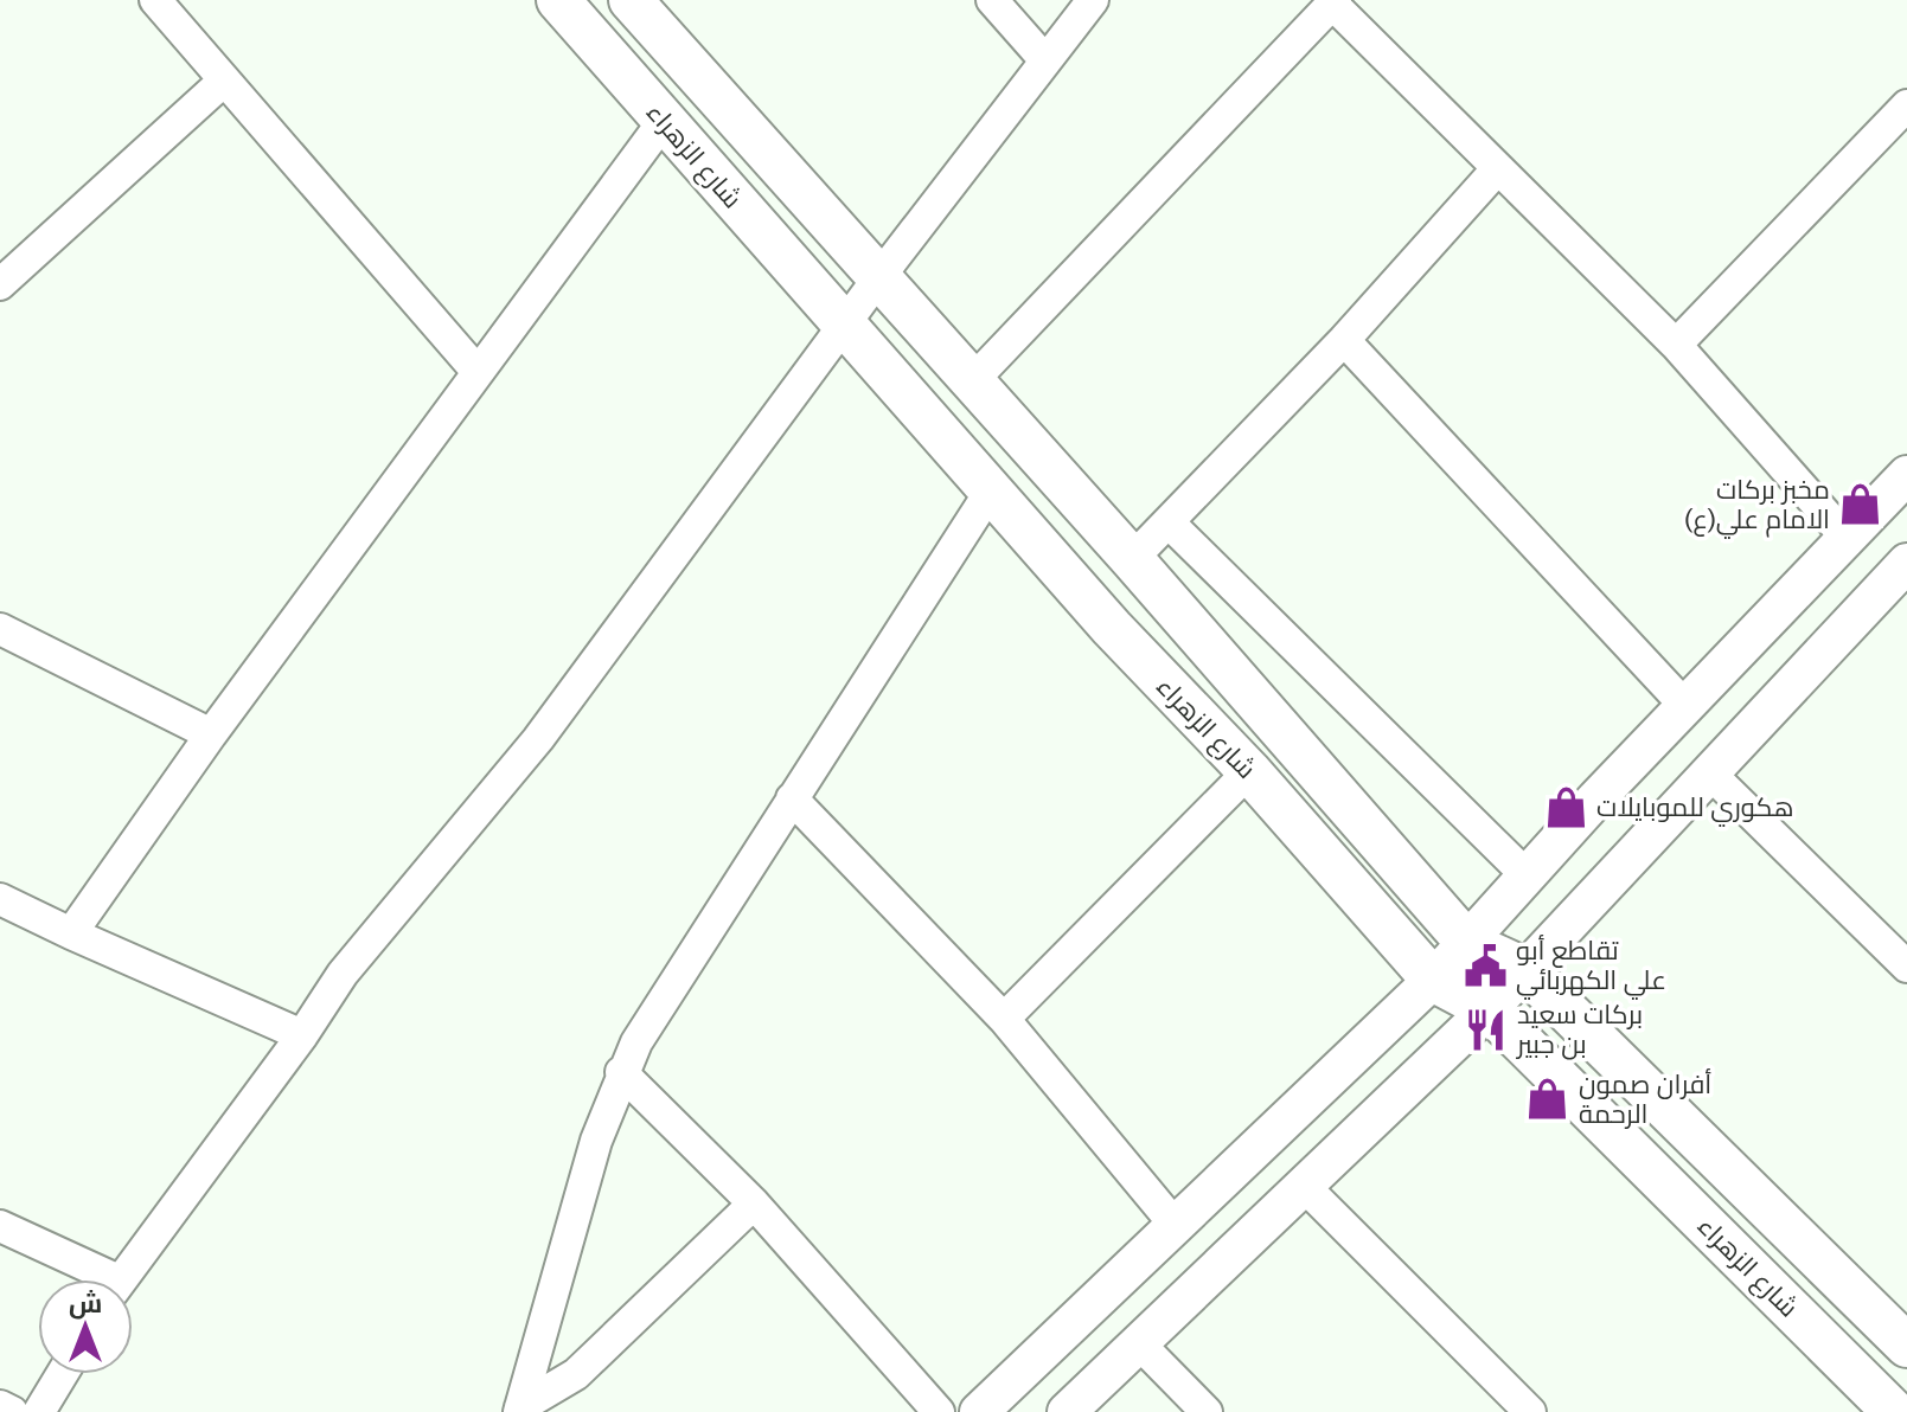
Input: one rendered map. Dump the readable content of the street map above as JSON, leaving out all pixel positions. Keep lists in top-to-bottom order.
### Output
{
  "streets": {
    "main road": ["شارع الزهراء"]
  },
  "places": {
    "shop": ["مخبز بركات الامام علي(ع)", "هكوري للموبايلات", "أفران صمون الرحمة"],
    "public building": ["تقاطع أبو علي الكهربائي"],
    "restaurant": ["بركات سعيد بن جبير"]
  },
  "north": "top"
}
